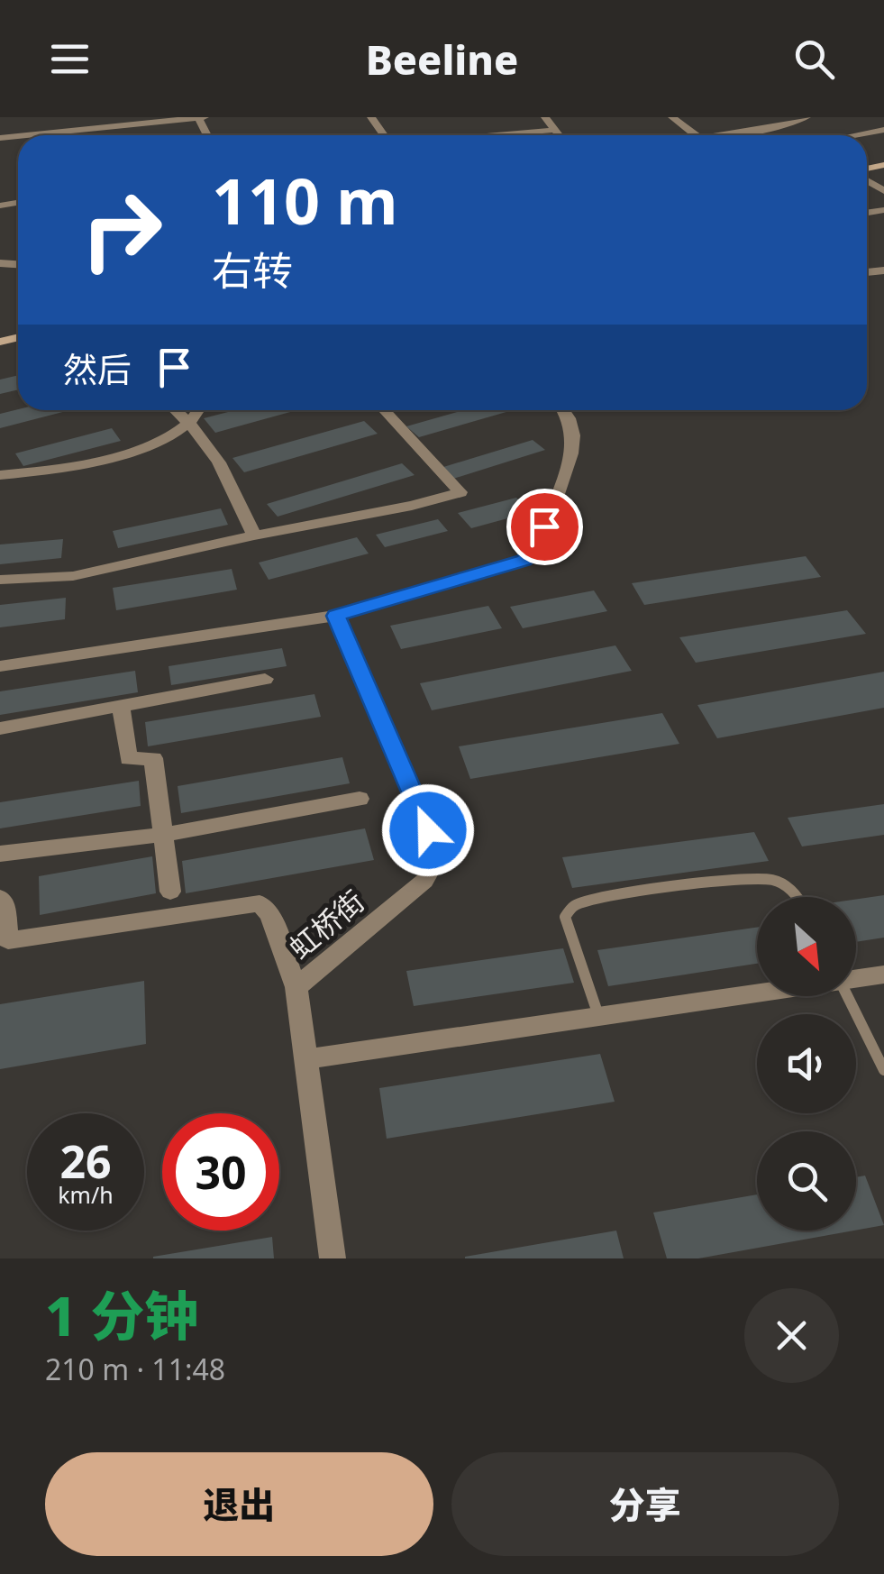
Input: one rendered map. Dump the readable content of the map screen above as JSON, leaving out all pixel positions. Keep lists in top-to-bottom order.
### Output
{
  "streets": {
    "street": ["虹桥街"]
  },
  "north": "bottom right",
  "page": {
    "header": "Beeline",
    "turn": ["110 m", "右转"],
    "then": "然后",
    "speed": "26 km/h",
    "limit": "30",
    "heading": ["1 分钟", "210 m · 11:48"],
    "buttons": ["退出", "分享"]
  }
}
